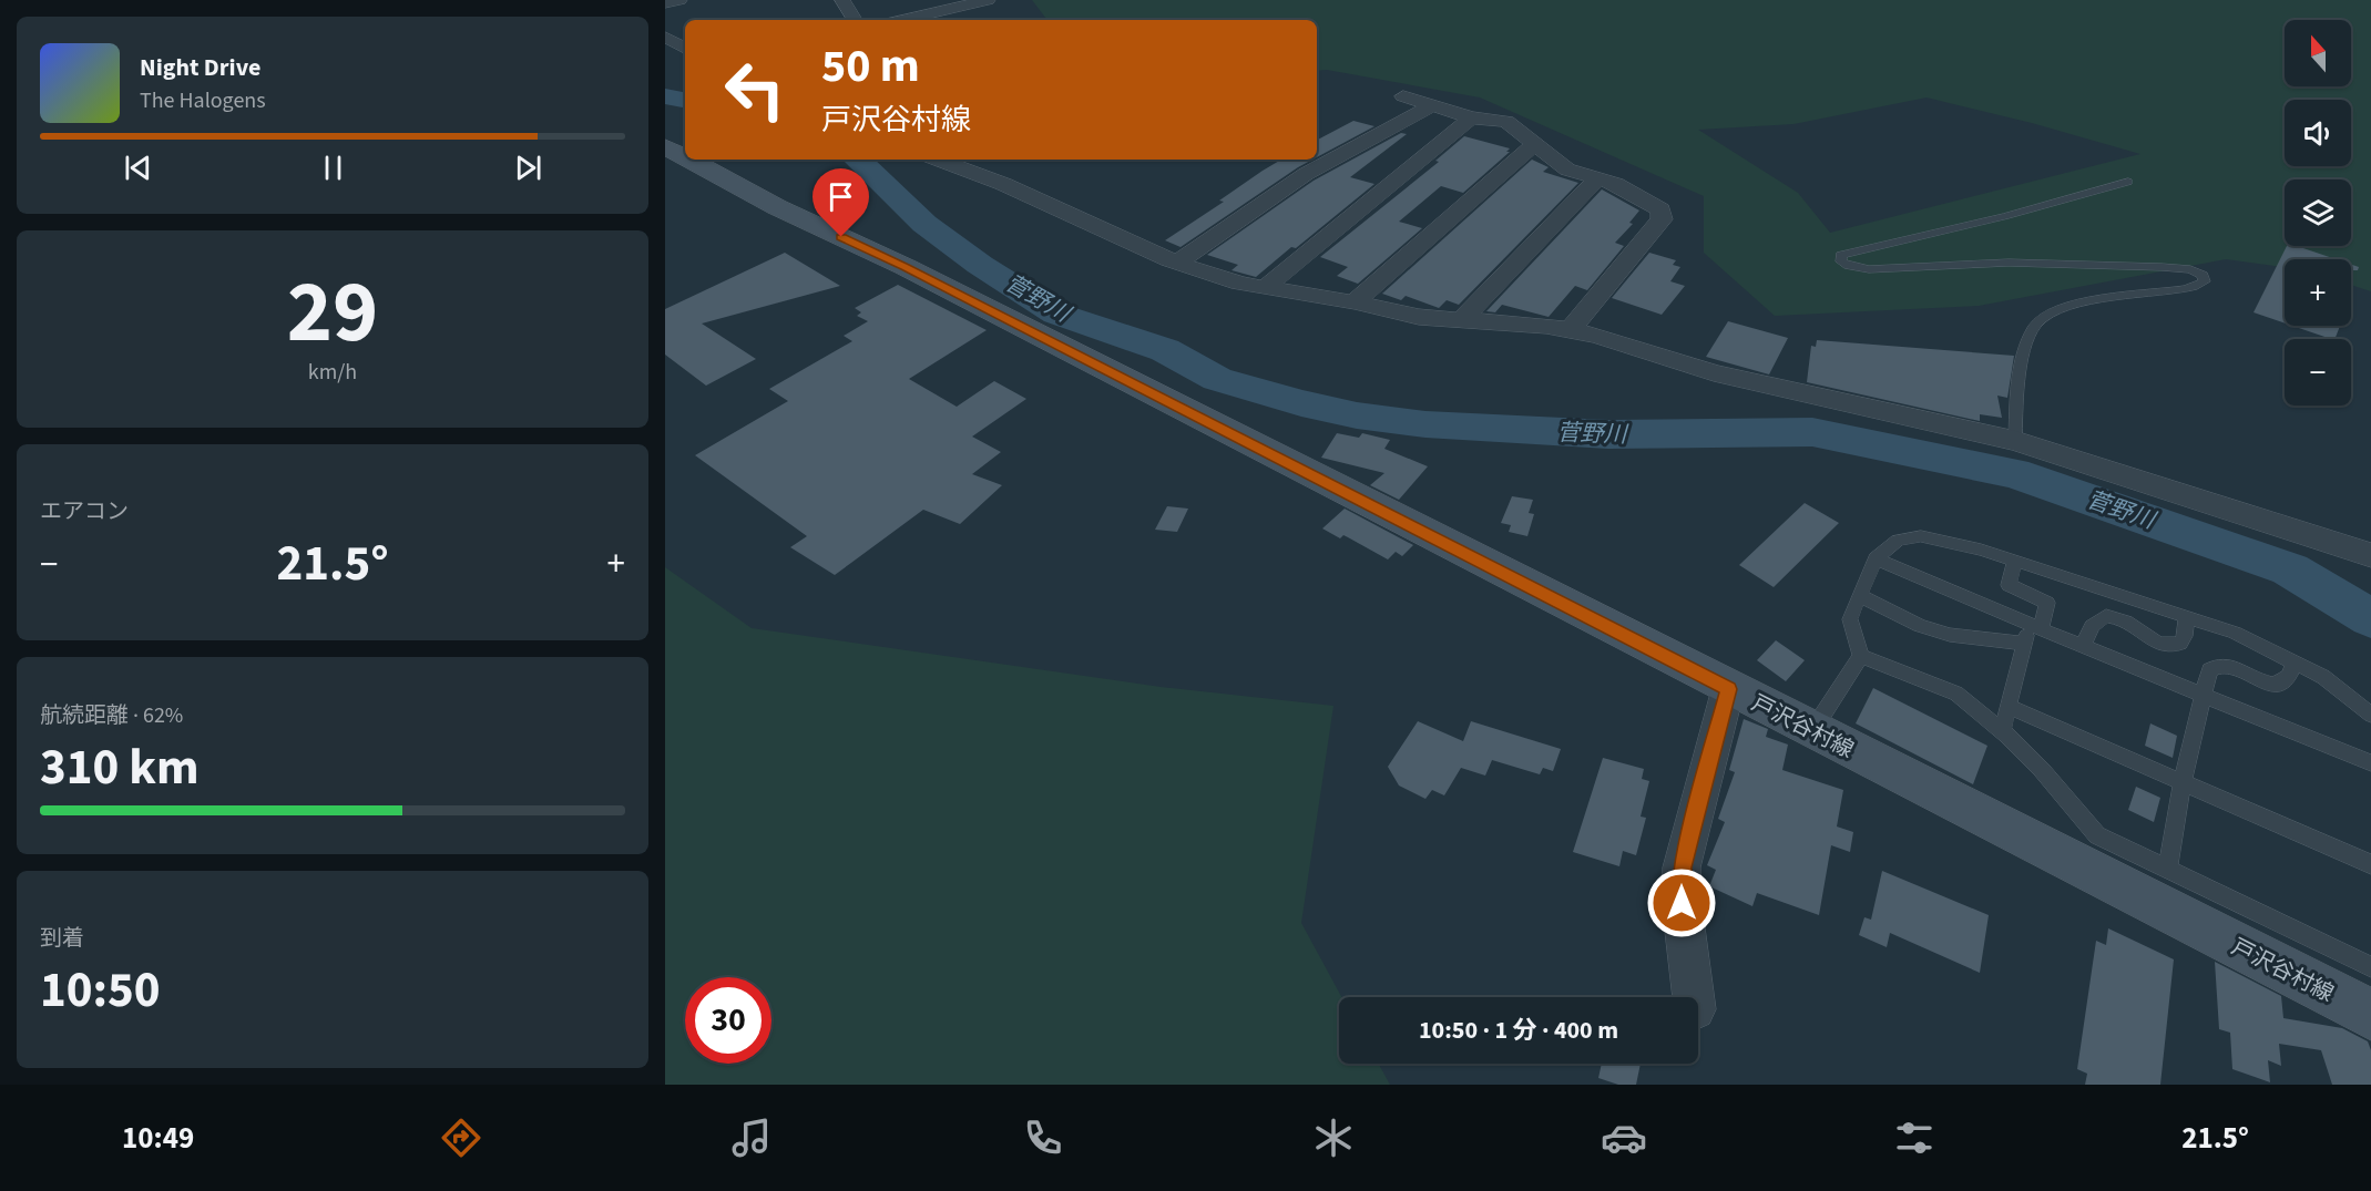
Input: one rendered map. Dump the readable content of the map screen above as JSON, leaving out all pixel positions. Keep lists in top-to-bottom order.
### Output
{
  "streets": {
    "main road": ["戸沢谷村線"]
  },
  "water": ["菅野川"],
  "north": "top",
  "page": {
    "map_buttons": ["+", "−"],
    "turn": ["50 m", "戸沢谷村線"],
    "song": ["Night Drive", "The Halogens"],
    "tile": [
      ["29", "km/h"],
      "エアコン",
      ["航続距離 · 62%", "310 km"],
      ["到着", "10:50"]
    ],
    "heat": ["−", "21.5°", "+"],
    "limit": "30",
    "trip": "10:50 · 1 分 · 400 m",
    "tabs": ["10:49", "21.5°"]
  }
}
